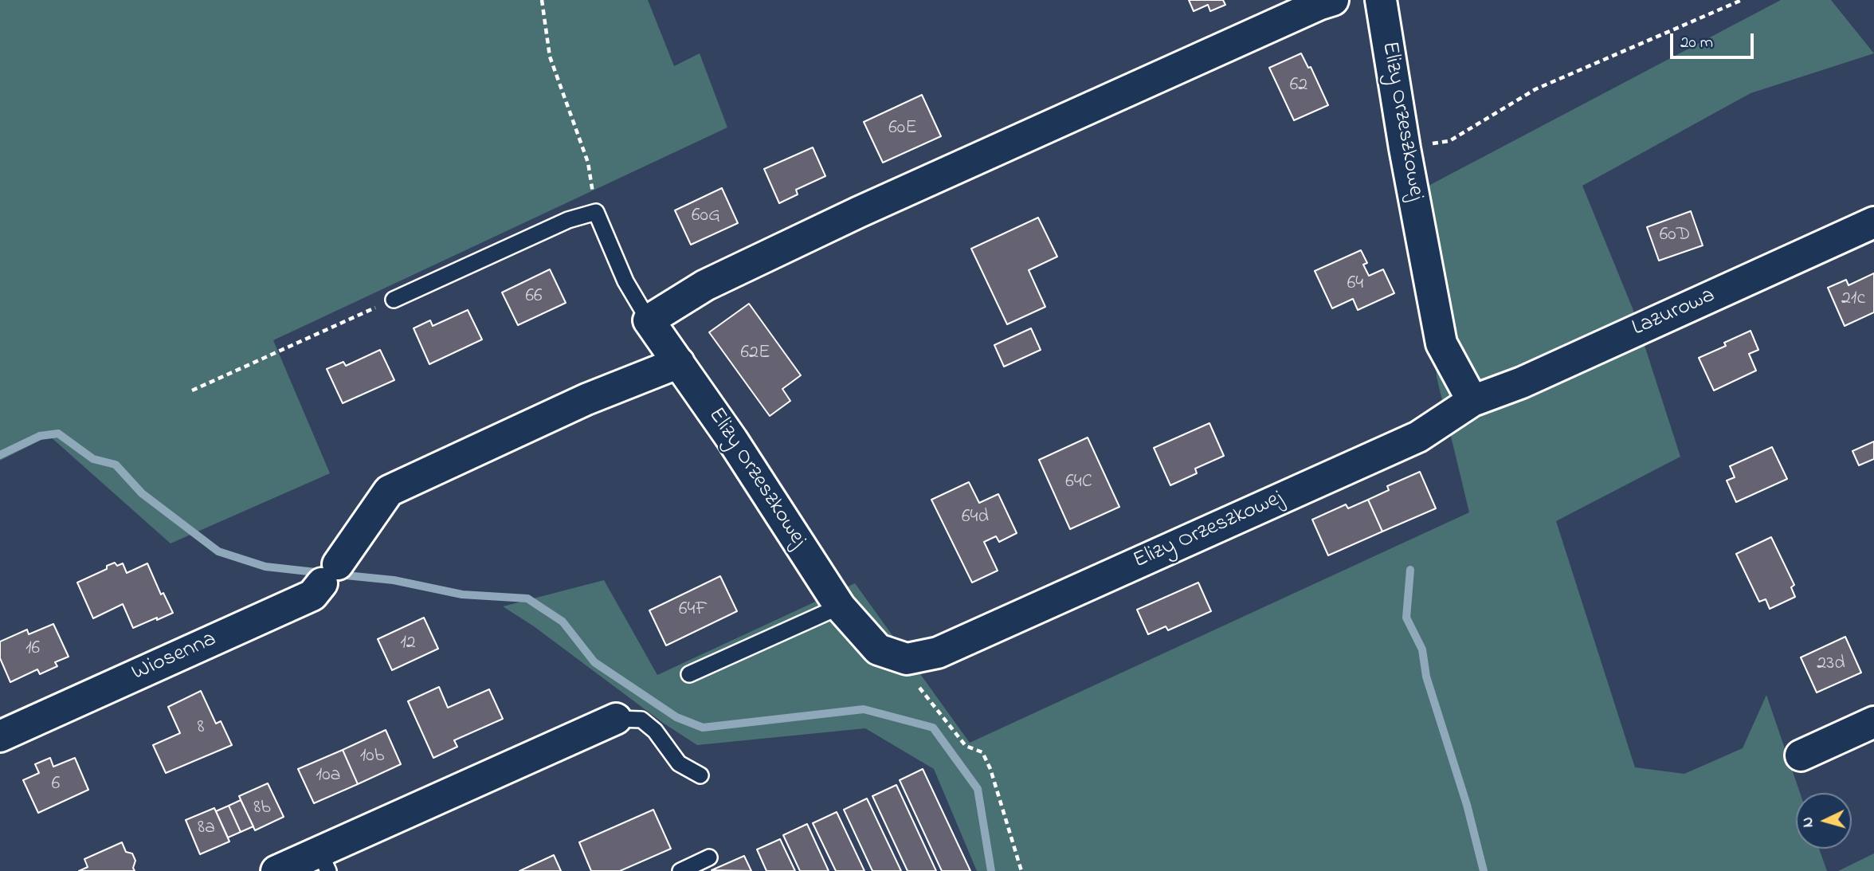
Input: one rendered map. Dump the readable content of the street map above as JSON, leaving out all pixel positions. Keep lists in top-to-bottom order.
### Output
{
  "streets": {
    "street": ["Elizy Orzeszkowej", "Lazurowa", "Wiosenna"]
  },
  "crossings": [
    ["Elizy Orzeszkowej", "Lazurowa"],
    ["Elizy Orzeszkowej", "Wiosenna"]
  ],
  "house_numbers": [
    "62",
    "60E",
    "60G",
    "60D",
    "64",
    "66",
    "21c",
    "62E",
    "64C",
    "64d",
    "64F",
    "12",
    "16",
    "23d",
    "8",
    "10b",
    "10a",
    "6",
    "8b",
    "8a"
  ],
  "scale_bar": "20 m",
  "north": "left"
}
